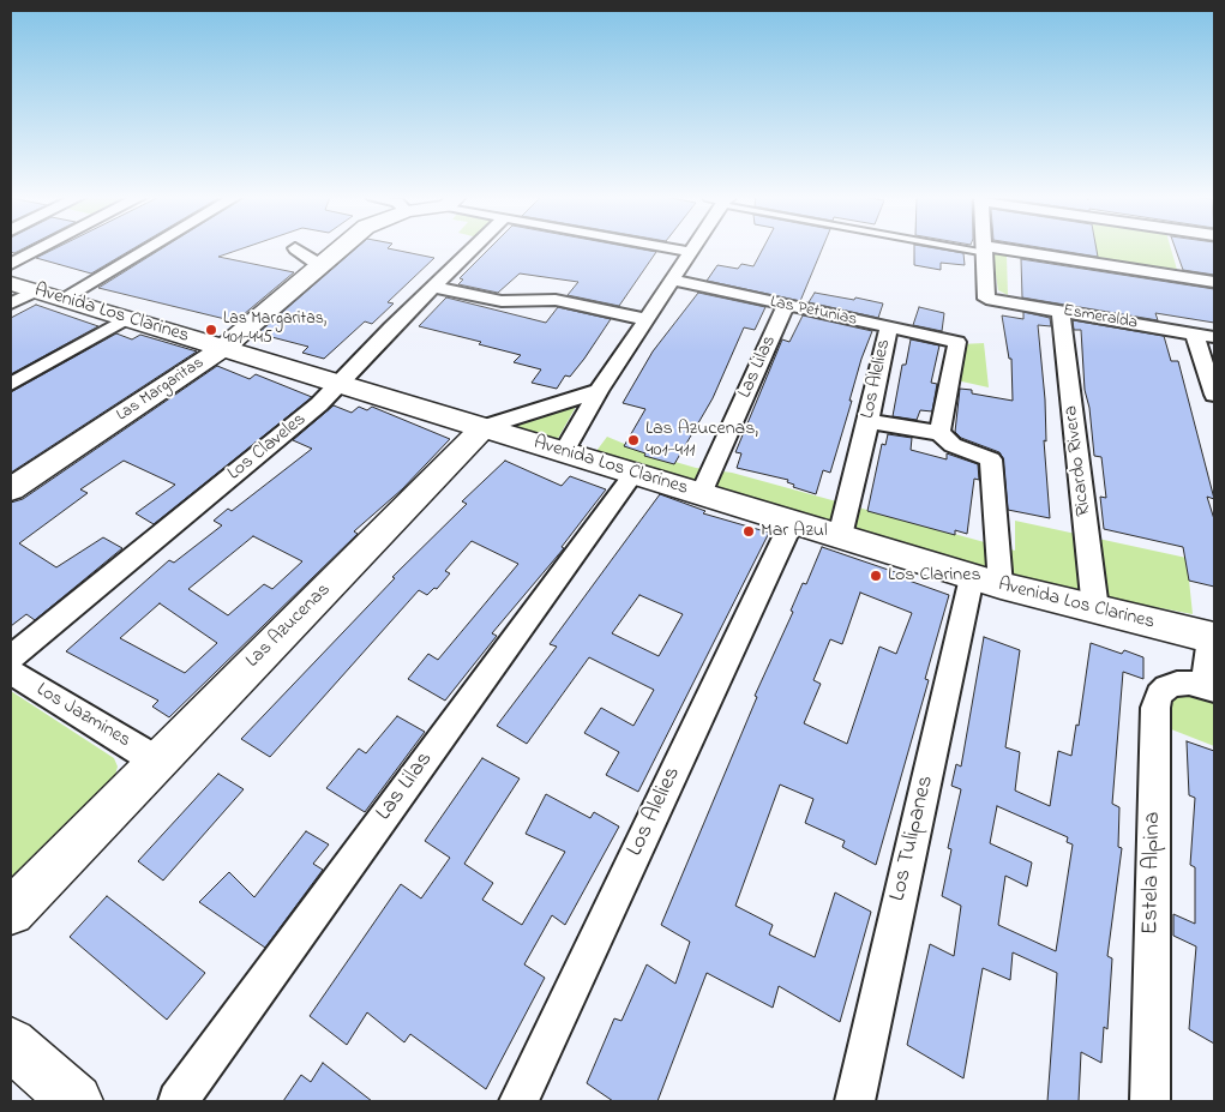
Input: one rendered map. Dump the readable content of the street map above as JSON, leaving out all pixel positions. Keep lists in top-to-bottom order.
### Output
{
  "streets": {
    "main road": ["Avenida Los Clarines", "Las Margaritas", "Las Azucenas"],
    "street": [
      "Las Petunias",
      "Esmeralda",
      "Las Lilas",
      "Los Alelies",
      "Los Claveles",
      "Ricardo Rivera",
      "Los Jazmines",
      "Los Tulipanes",
      "Estela Alpina"
    ]
  },
  "crossings": [
    ["Las Petunias", "Las Lilas"],
    ["Las Petunias", "Los Alelies"],
    ["Las Petunias", "Los Tulipanes"],
    ["Avenida Los Clarines", "Las Lilas"],
    ["Avenida Los Clarines", "Los Alelies"],
    ["Avenida Los Clarines", "Las Margaritas"],
    ["Avenida Los Clarines", "Los Claveles"],
    ["Avenida Los Clarines", "Ricardo Rivera"],
    ["Avenida Los Clarines", "Las Azucenas"],
    ["Avenida Los Clarines", "Los Tulipanes"],
    ["Avenida Los Clarines", "Estela Alpina"],
    ["Esmeralda", "Ricardo Rivera"],
    ["Los Alelies", "Los Tulipanes"],
    ["Las Azucenas", "Los Jazmines"]
  ],
  "places": [
    "Las Margaritas, 401-445",
    "Las Azucenas, 401-411",
    "Mar Azul",
    "Los Clarines"
  ]
}
